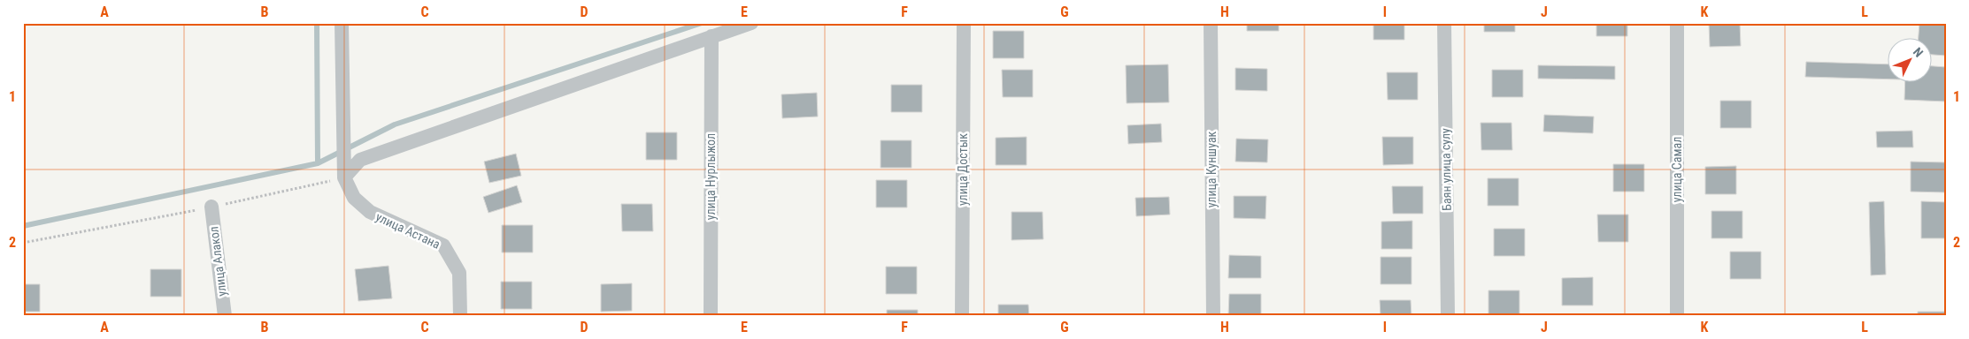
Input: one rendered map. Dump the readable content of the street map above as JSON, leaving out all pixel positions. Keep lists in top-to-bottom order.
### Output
{
  "streets": {
    "street": [
      "улица Достык",
      "улица Куншуак",
      "Баян улица сулу",
      "улица Самал",
      "улица Нурлыжол",
      "улица Астана",
      "улица Алакол"
    ]
  },
  "north": "top right",
  "grid": {
    "columns": [
      "A",
      "B",
      "C",
      "D",
      "E",
      "F",
      "G",
      "H",
      "I",
      "J",
      "K",
      "L"
    ],
    "rows": ["1", "2"]
  }
}
